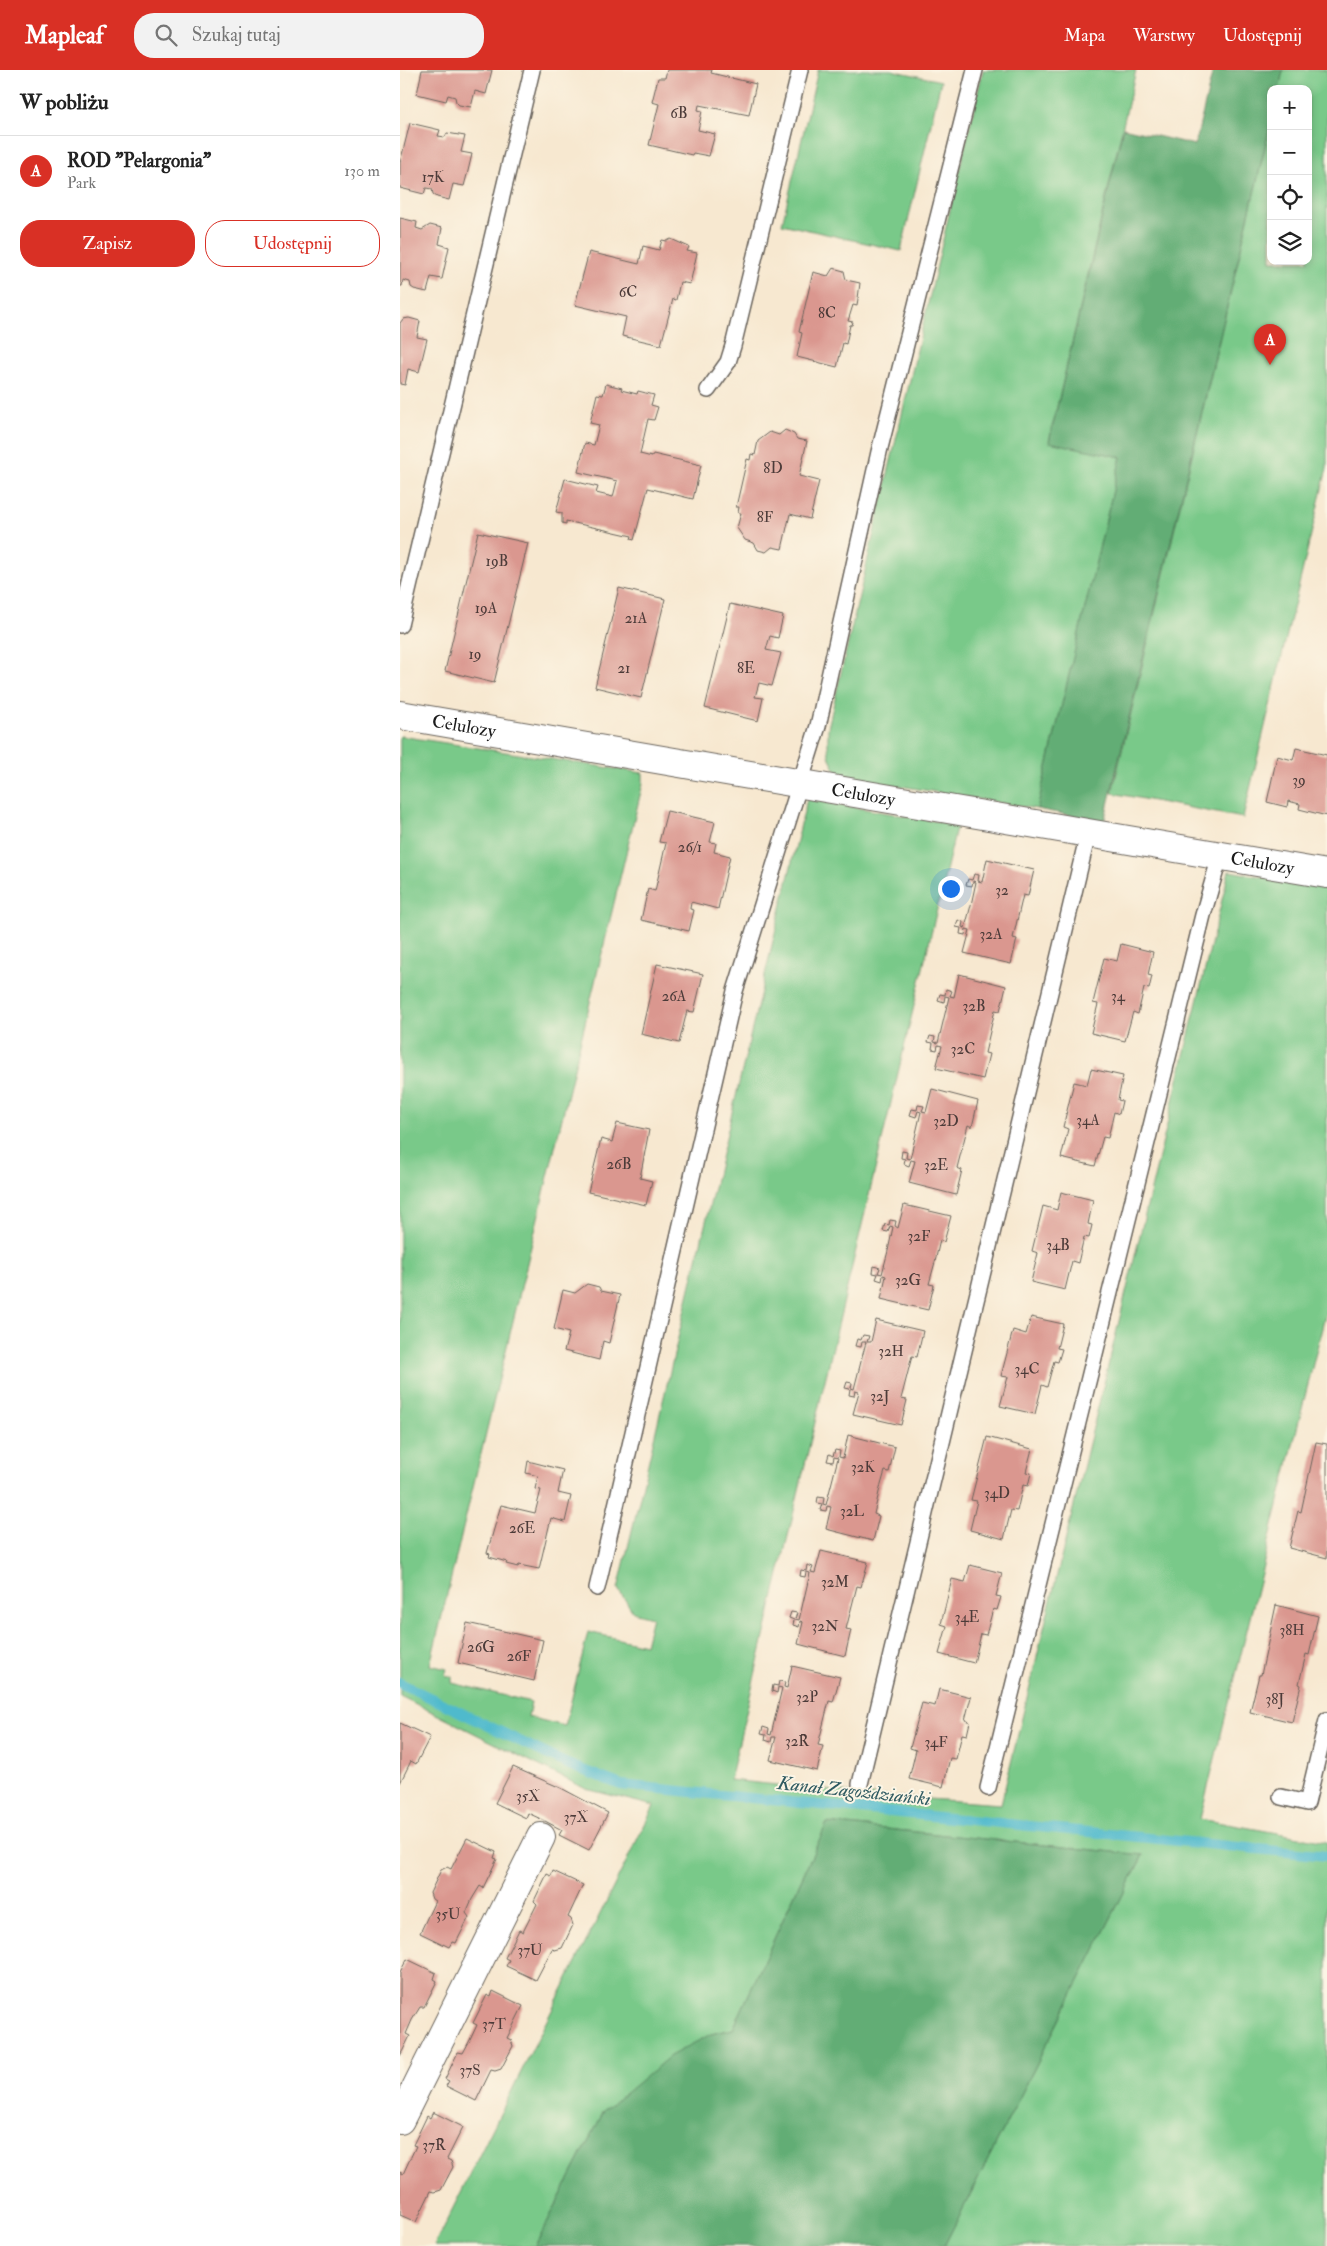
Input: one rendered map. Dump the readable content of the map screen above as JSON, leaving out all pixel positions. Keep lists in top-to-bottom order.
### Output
{
  "streets": {
    "street": ["Celulozy"]
  },
  "water": ["Kanał Zagoździański"],
  "house_numbers": [
    "6B",
    "17K",
    "6C",
    "8C",
    "8D",
    "8F",
    "19B",
    "19A",
    "21A",
    "19",
    "21",
    "8E",
    "39",
    "26/1",
    "32",
    "32A",
    "26A",
    "34",
    "32B",
    "32C",
    "34A",
    "32D",
    "26B",
    "32E",
    "32F",
    "34B",
    "32G",
    "32H",
    "34C",
    "32J",
    "32K",
    "34D",
    "32L",
    "26E",
    "32M",
    "34E",
    "32N",
    "38H",
    "26G",
    "26F",
    "32P",
    "38J",
    "32R",
    "34F",
    "35X",
    "37X",
    "35U",
    "37U",
    "37T",
    "37S",
    "37R"
  ],
  "page": {
    "header": "Mapleaf",
    "search": "Szukaj tutaj",
    "nav": ["Mapa", "Warstwy", "Udostępnij"],
    "heading": "W pobliżu",
    "map_buttons": ["+", "−"],
    "list": [
      {
        "mark": "A",
        "name": "ROD \"Pelargonia\"",
        "note": "Park",
        "value": "130 m"
      }
    ],
    "buttons": ["Zapisz", "Udostępnij"],
    "pins": "A"
  }
}
